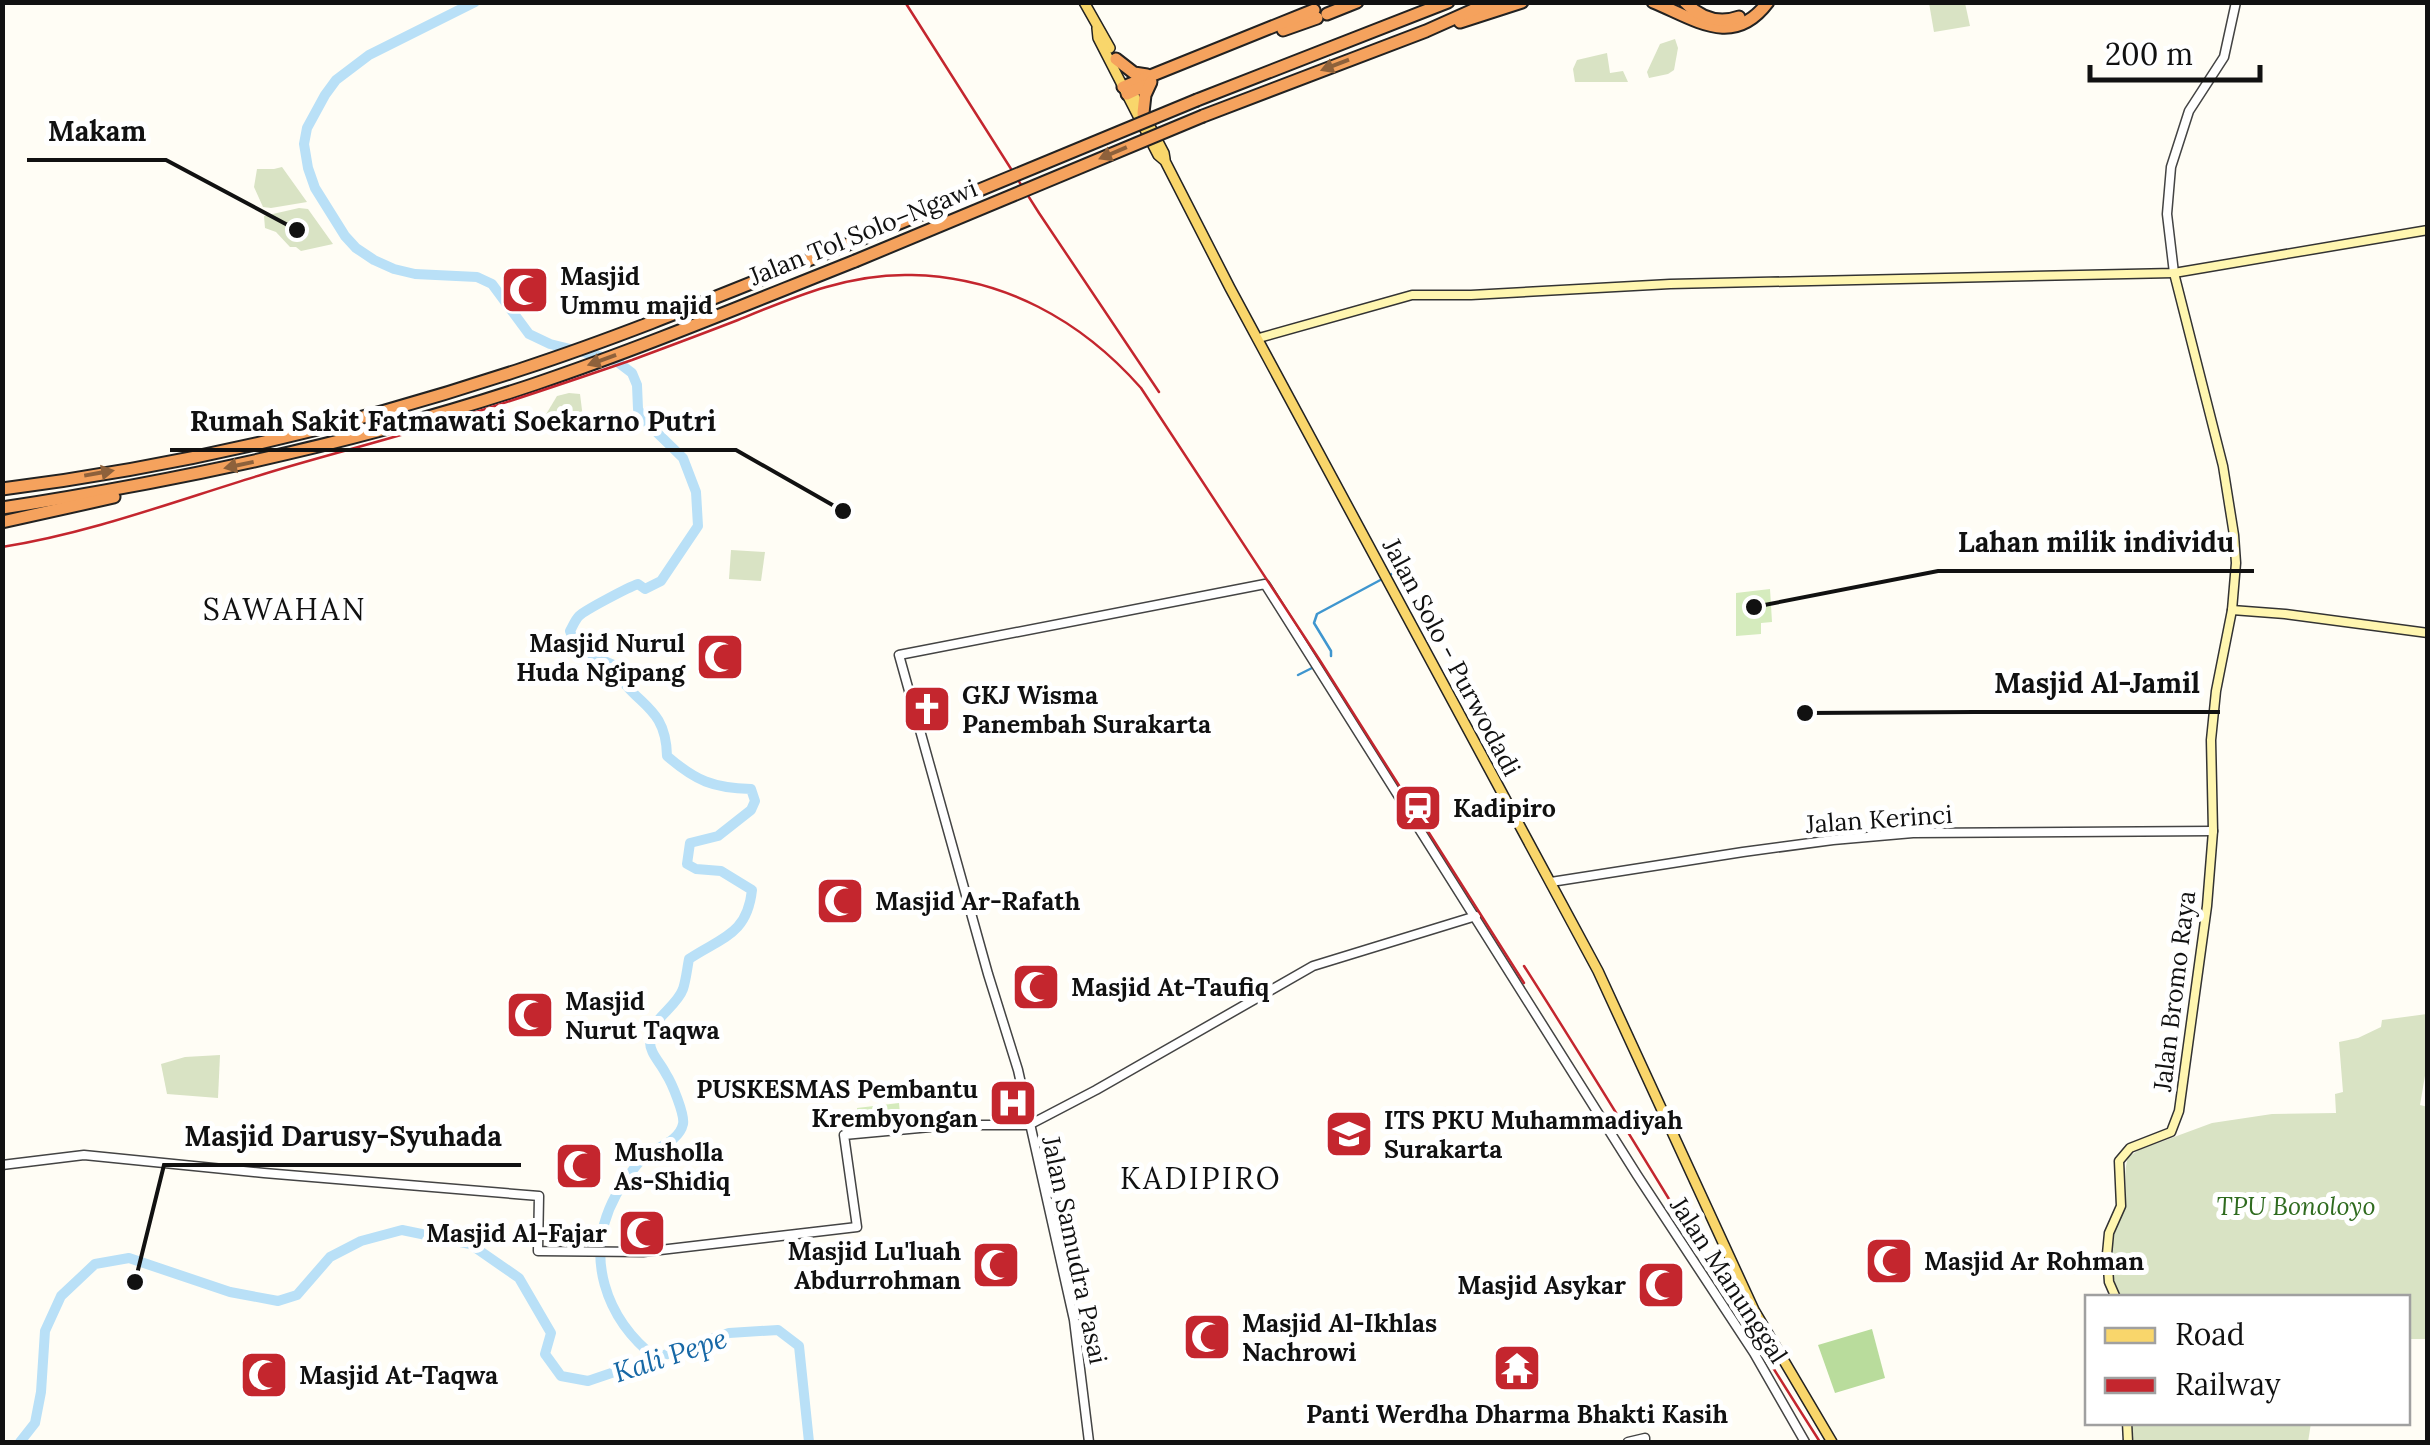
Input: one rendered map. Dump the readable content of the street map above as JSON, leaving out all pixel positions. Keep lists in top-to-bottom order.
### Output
{
  "streets": {
    "highway": ["Jalan Tol Solo–Ngawi"],
    "main road": ["Jalan Solo - Purwodadi", "Jalan Bromo Raya"],
    "street": ["Jalan Kerinci", "Jalan Samudra Pasai", "Jalan Manunggal"]
  },
  "crossings": [
    ["Jalan Solo - Purwodadi", "Jalan Kerinci"],
    ["Jalan Kerinci", "Jalan Bromo Raya"],
    ["Jalan Samudra Pasai", "Jalan Manunggal"]
  ],
  "districts": ["SAWAHAN", "KADIPIRO"],
  "water": ["Kali Pepe"],
  "parks": ["TPU Bonoloyo"],
  "places": {
    "other": [
      "Makam",
      "Rumah Sakit Fatmawati Soekarno Putri",
      "Lahan milik individu",
      "Masjid Al-Jamil",
      "Masjid Darusy-Syuhada"
    ],
    "mosque": [
      "Masjid Ummu majid",
      "Masjid Nurul Huda Ngipang",
      "Masjid Ar-Rafath",
      "Masjid At-Taufiq",
      "Masjid Nurut Taqwa",
      "Musholla As-Shidiq",
      "Masjid Al-Fajar",
      "Masjid Ar Rohman",
      "Masjid Lu'luah Abdurrohman",
      "Masjid Asykar",
      "Masjid Al-Ikhlas Nachrowi",
      "Masjid At-Taqwa"
    ],
    "church": ["GKJ Wisma Panembah Surakarta"],
    "station": ["Kadipiro"],
    "hospital": ["PUSKESMAS Pembantu Krembyongan"],
    "school or university": ["ITS PKU Muhammadiyah Surakarta"],
    "temple": ["Panti Werdha Dharma Bhakti Kasih"]
  },
  "legend": ["Road", "Railway"],
  "scale_bar": "200 m"
}
